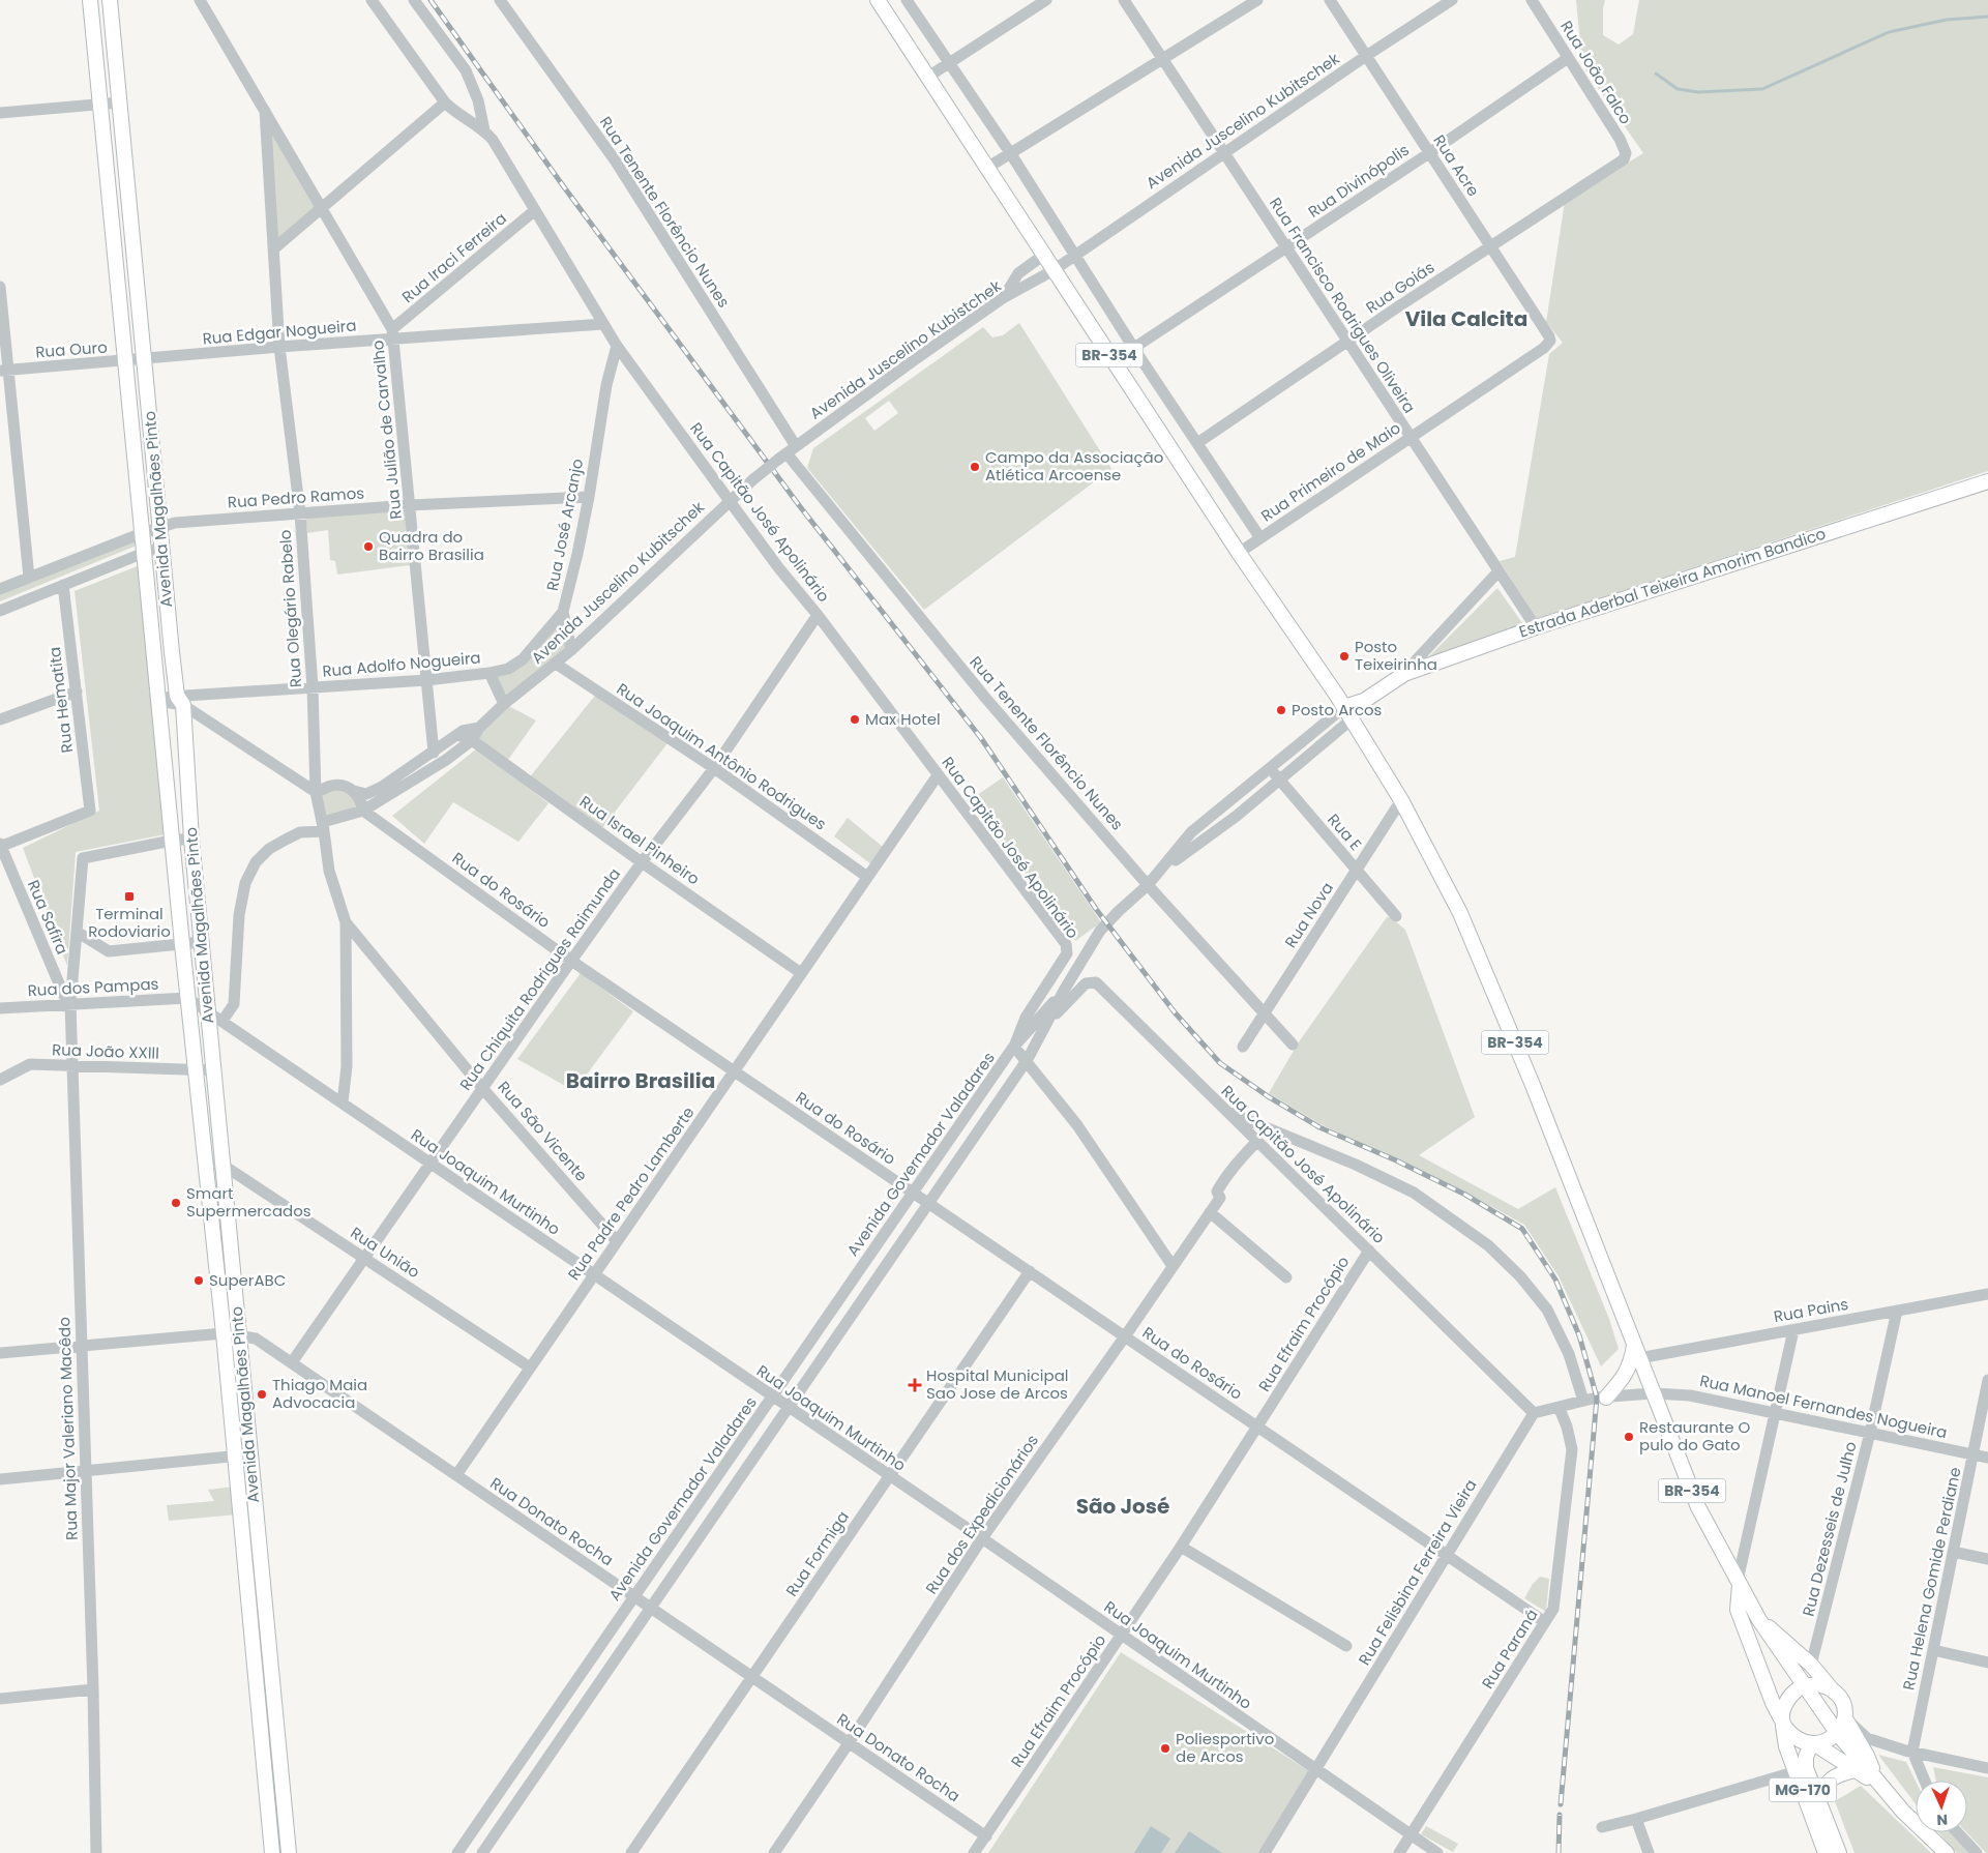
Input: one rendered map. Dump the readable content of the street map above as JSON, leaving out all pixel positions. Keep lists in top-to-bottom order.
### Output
{
  "streets": {
    "main road": [
      "BR-354",
      "Avenida Magalhães Pinto",
      "Estrada Aderbal Teixeira Amorim Bandico",
      "MG-170"
    ],
    "street": [
      "Rua João Falco",
      "Avenida Juscelino Kubitschek",
      "Rua Acre",
      "Rua Divinópolis",
      "Rua Tenente Florêncio Nunes",
      "Rua Iraci Ferreira",
      "Rua Goiás",
      "Rua Francisco Rodrigues Oliveira",
      "Rua Edgar Nogueira",
      "Rua Ouro",
      "Avenida Juscelino Kubistchek",
      "Rua Julião de Carvalho",
      "Rua Primeiro de Maio",
      "Rua Pedro Ramos",
      "Rua Capitão José Apolinário",
      "Rua José Arcanjo",
      "Rua Olegário Rabelo",
      "Rua Adolfo Nogueira",
      "Rua Hematita",
      "Rua Joaquim Antônio Rodrigues",
      "Rua E",
      "Rua Israel Pinheiro",
      "Rua do Rosário",
      "Rua Nova",
      "Rua Safira",
      "Rua Chiquita Rodrigues Raimunda",
      "Rua dos Pampas",
      "Rua João XXlll",
      "Rua São Vicente",
      "Avenida Governador Valadares",
      "Rua Joaquim Murtinho",
      "Rua Padre Pedro Lamberte",
      "Rua União",
      "Rua Pains",
      "Rua Efraim Procópio",
      "Rua Manoel Fernandes Nogueira",
      "Rua Major Valeriano Macêdo",
      "Rua dos Expedicionários",
      "Rua Donato Rocha",
      "Rua Dezesseis de Julho",
      "Rua Formiga",
      "Rua Felisbina Ferreira Vieira",
      "Rua Helena Gomide Perdiane",
      "Rua Paraná"
    ]
  },
  "crossings": [
    ["Rua João Falco", "Rua Divinópolis"],
    ["Rua João Falco", "Rua Goiás"],
    ["Avenida Juscelino Kubitschek", "Rua Acre"],
    ["Avenida Juscelino Kubitschek", "Rua Francisco Rodrigues Oliveira"],
    ["Avenida Juscelino Kubitschek", "Avenida Juscelino Kubistchek"],
    ["Avenida Juscelino Kubitschek", "BR-354"],
    ["Avenida Juscelino Kubitschek", "Rua Julião de Carvalho"],
    ["Avenida Juscelino Kubitschek", "Rua Capitão José Apolinário"],
    ["Avenida Juscelino Kubitschek", "Rua Olegário Rabelo"],
    ["Avenida Juscelino Kubitschek", "Rua Adolfo Nogueira"],
    ["Avenida Juscelino Kubitschek", "Rua Joaquim Antônio Rodrigues"],
    ["Avenida Juscelino Kubitschek", "Rua Israel Pinheiro"],
    ["Avenida Juscelino Kubitschek", "Rua do Rosário"],
    ["Rua Acre", "Rua Divinópolis"],
    ["Rua Acre", "Rua Goiás"],
    ["Rua Acre", "Rua Primeiro de Maio"],
    ["Rua Divinópolis", "Rua Francisco Rodrigues Oliveira"],
    ["Rua Divinópolis", "BR-354"],
    ["Rua Tenente Florêncio Nunes", "Avenida Juscelino Kubistchek"],
    ["Rua Tenente Florêncio Nunes", "Rua Nova"],
    ["Rua Tenente Florêncio Nunes", "Avenida Governador Valadares"],
    ["Rua Iraci Ferreira", "Rua Edgar Nogueira"],
    ["Rua Iraci Ferreira", "Rua Julião de Carvalho"],
    ["Rua Iraci Ferreira", "Rua Capitão José Apolinário"],
    ["Rua Goiás", "Rua Francisco Rodrigues Oliveira"],
    ["Rua Francisco Rodrigues Oliveira", "Rua Primeiro de Maio"],
    ["Rua Francisco Rodrigues Oliveira", "Estrada Aderbal Teixeira Amorim Bandico"],
    ["Rua Edgar Nogueira", "Rua Ouro"],
    ["Rua Edgar Nogueira", "Rua Julião de Carvalho"],
    ["Rua Edgar Nogueira", "Avenida Magalhães Pinto"],
    ["Rua Edgar Nogueira", "Rua Capitão José Apolinário"],
    ["Rua Edgar Nogueira", "Rua Olegário Rabelo"],
    ["Rua Ouro", "Avenida Magalhães Pinto"],
    ["Avenida Juscelino Kubistchek", "BR-354"],
    ["BR-354", "Rua Primeiro de Maio"],
    ["BR-354", "Estrada Aderbal Teixeira Amorim Bandico"],
    ["BR-354", "Rua Nova"],
    ["BR-354", "Avenida Governador Valadares"],
    ["BR-354", "Rua Pains"],
    ["BR-354", "Rua Manoel Fernandes Nogueira"],
    ["Rua Julião de Carvalho", "Rua Pedro Ramos"],
    ["Rua Julião de Carvalho", "Rua Olegário Rabelo"],
    ["Rua Julião de Carvalho", "Rua Adolfo Nogueira"],
    ["Rua Pedro Ramos", "Avenida Magalhães Pinto"],
    ["Rua Pedro Ramos", "Rua José Arcanjo"],
    ["Rua Pedro Ramos", "Rua Olegário Rabelo"],
    ["Avenida Magalhães Pinto", "Rua Adolfo Nogueira"],
    ["Avenida Magalhães Pinto", "Rua dos Pampas"],
    ["Avenida Magalhães Pinto", "Rua João XXlll"],
    ["Avenida Magalhães Pinto", "Rua Joaquim Murtinho"],
    ["Avenida Magalhães Pinto", "Rua União"],
    ["Avenida Magalhães Pinto", "Rua Donato Rocha"],
    ["Rua Capitão José Apolinário", "Rua José Arcanjo"],
    ["Rua Capitão José Apolinário", "Rua Chiquita Rodrigues Raimunda"],
    ["Rua Capitão José Apolinário", "Avenida Governador Valadares"],
    ["Rua Capitão José Apolinário", "Rua Padre Pedro Lamberte"],
    ["Rua Capitão José Apolinário", "Rua Efraim Procópio"],
    ["Rua Capitão José Apolinário", "Rua dos Expedicionários"],
    ["Rua Capitão José Apolinário", "Rua Felisbina Ferreira Vieira"],
    ["Rua José Arcanjo", "Rua Adolfo Nogueira"],
    ["Estrada Aderbal Teixeira Amorim Bandico", "Avenida Governador Valadares"],
    ["Rua Olegário Rabelo", "Rua Adolfo Nogueira"],
    ["Rua Olegário Rabelo", "Rua São Vicente"],
    ["Rua Olegário Rabelo", "Rua Joaquim Murtinho"],
    ["Rua Hematita", "Rua Safira"],
    ["Rua Joaquim Antônio Rodrigues", "Rua Chiquita Rodrigues Raimunda"],
    ["Rua Joaquim Antônio Rodrigues", "Rua Padre Pedro Lamberte"],
    ["Rua E", "Rua Nova"],
    ["Rua E", "Avenida Governador Valadares"],
    ["Rua Israel Pinheiro", "Rua Chiquita Rodrigues Raimunda"],
    ["Rua Israel Pinheiro", "Rua Padre Pedro Lamberte"],
    ["Rua do Rosário", "Rua Chiquita Rodrigues Raimunda"],
    ["Rua do Rosário", "Avenida Governador Valadares"],
    ["Rua do Rosário", "Rua Padre Pedro Lamberte"],
    ["Rua do Rosário", "Rua Efraim Procópio"],
    ["Rua do Rosário", "Rua dos Expedicionários"],
    ["Rua do Rosário", "Rua Formiga"],
    ["Rua do Rosário", "Rua Felisbina Ferreira Vieira"],
    ["Rua do Rosário", "Rua Paraná"],
    ["Rua Safira", "Rua dos Pampas"],
    ["Rua Safira", "Rua Major Valeriano Macêdo"],
    ["Rua Chiquita Rodrigues Raimunda", "Rua São Vicente"],
    ["Rua Chiquita Rodrigues Raimunda", "Rua Joaquim Murtinho"],
    ["Rua Chiquita Rodrigues Raimunda", "Rua União"],
    ["Rua Chiquita Rodrigues Raimunda", "Rua Donato Rocha"],
    ["Rua dos Pampas", "Rua Joaquim Murtinho"],
    ["Rua dos Pampas", "Rua Major Valeriano Macêdo"],
    ["Rua João XXlll", "Rua Major Valeriano Macêdo"],
    ["Rua São Vicente", "Rua Padre Pedro Lamberte"],
    ["Avenida Governador Valadares", "Rua Joaquim Murtinho"],
    ["Avenida Governador Valadares", "Rua Donato Rocha"],
    ["Rua Joaquim Murtinho", "Rua Padre Pedro Lamberte"],
    ["Rua Joaquim Murtinho", "Rua Efraim Procópio"],
    ["Rua Joaquim Murtinho", "Rua dos Expedicionários"],
    ["Rua Joaquim Murtinho", "Rua Formiga"],
    ["Rua Joaquim Murtinho", "Rua Felisbina Ferreira Vieira"],
    ["Rua Joaquim Murtinho", "Rua Paraná"],
    ["Rua Padre Pedro Lamberte", "Rua União"],
    ["Rua Padre Pedro Lamberte", "Rua Donato Rocha"],
    ["Rua Pains", "Rua Dezesseis de Julho"],
    ["Rua Efraim Procópio", "Rua Donato Rocha"],
    ["Rua Manoel Fernandes Nogueira", "Rua Dezesseis de Julho"],
    ["Rua Manoel Fernandes Nogueira", "Rua Helena Gomide Perdiane"],
    ["Rua Major Valeriano Macêdo", "Rua Donato Rocha"],
    ["Rua dos Expedicionários", "Rua Donato Rocha"],
    ["Rua Donato Rocha", "Rua Formiga"]
  ],
  "districts": ["Vila Calcita", "Bairro Brasilia", "São José"],
  "places": {
    "other": [
      "Campo da Associação Atlética Arcoense",
      "Quadra do Bairro Brasilia",
      "Posto Teixeirinha",
      "Posto Arcos",
      "Max Hotel",
      "Smart Supermercados",
      "SuperABC",
      "Thiago Maia Advocacia",
      "Restaurante O pulo do Gato",
      "Poliesportivo de Arcos"
    ],
    "transit": ["Terminal Rodoviario"],
    "health": ["Hospital Municipal Sao Jose de Arcos"]
  },
  "north": "bottom"
}
